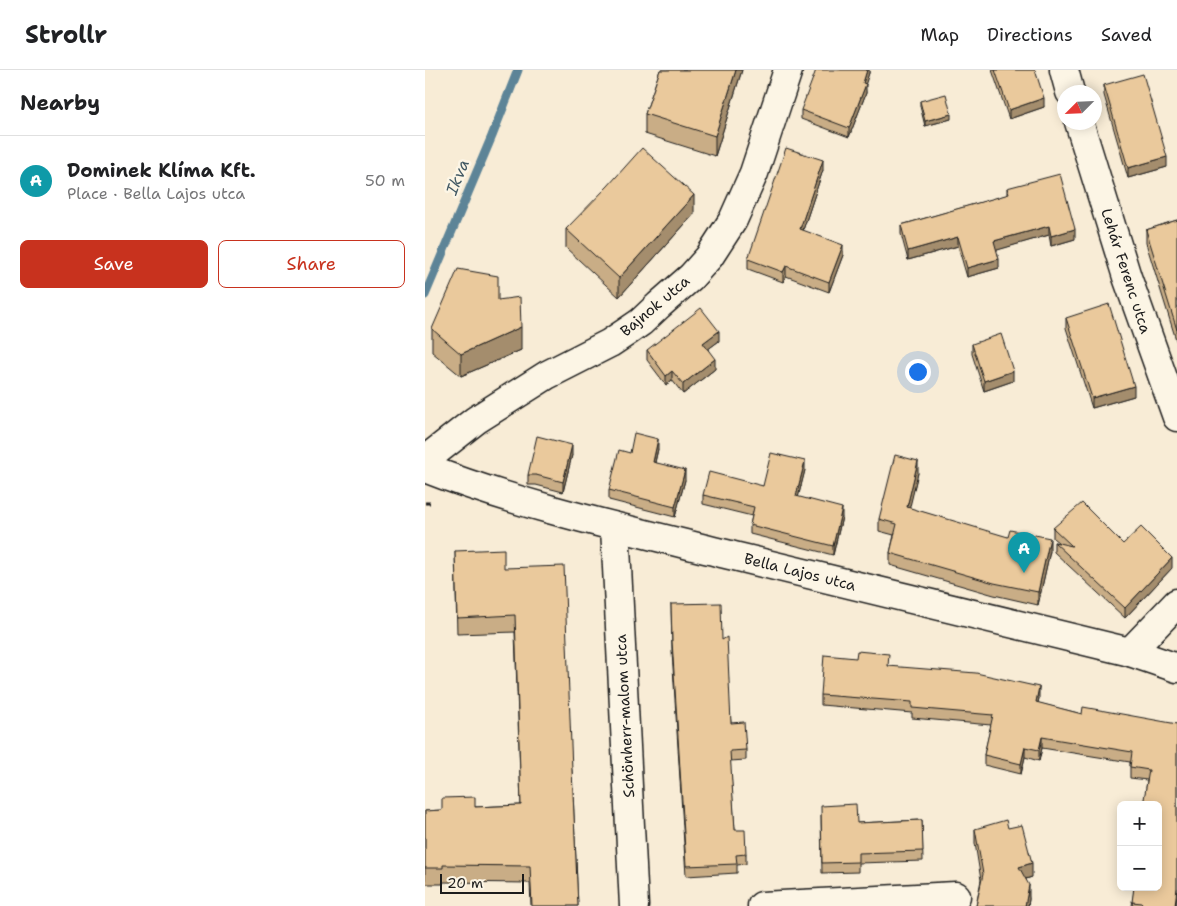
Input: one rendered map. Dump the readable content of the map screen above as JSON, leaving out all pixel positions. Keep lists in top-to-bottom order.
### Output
{
  "streets": {
    "street": [
      "Lehár Ferenc utca",
      "Bajnok utca",
      "Bella Lajos utca",
      "Schönherr-malom utca"
    ]
  },
  "crossings": [
    ["Bella Lajos utca", "Schönherr-malom utca"]
  ],
  "water": ["Ikva"],
  "scale_bar": "20 m",
  "north": "bottom left",
  "page": {
    "header": "Strollr",
    "nav": ["Map", "Directions", "Saved"],
    "heading": "Nearby",
    "list": [
      {
        "mark": "A",
        "name": "Dominek Klíma Kft.",
        "note": "Place · Bella Lajos utca",
        "value": "50 m"
      }
    ],
    "buttons": ["Save", "Share"],
    "pins": "A",
    "map_buttons": ["+", "−"],
    "scale": "20 m"
  }
}
